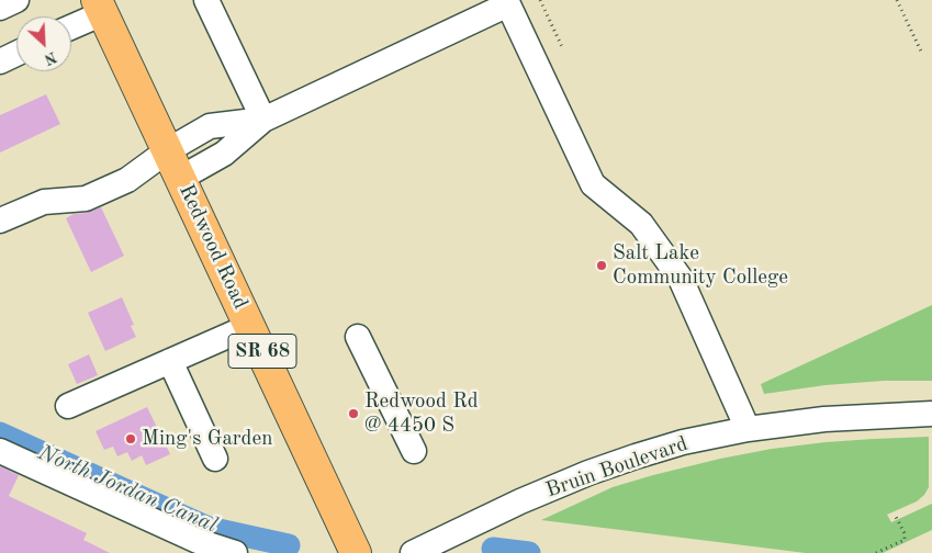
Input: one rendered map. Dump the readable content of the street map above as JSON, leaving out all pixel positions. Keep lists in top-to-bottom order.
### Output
{
  "streets": {
    "main road": ["Redwood Road", "SR 68"],
    "street": ["Bruin Boulevard"]
  },
  "water": ["North Jordan Canal"],
  "places": ["Salt Lake Community College", "Redwood Rd @ 4450 S", "Ming's Garden"],
  "north": "bottom right"
}
